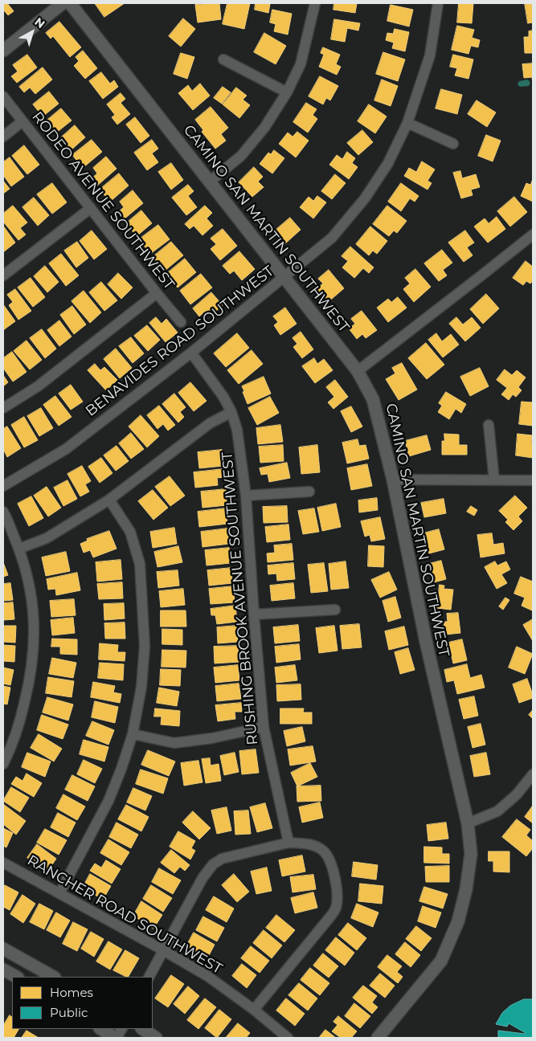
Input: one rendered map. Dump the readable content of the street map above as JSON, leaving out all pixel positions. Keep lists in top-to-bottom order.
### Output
{
  "streets": {
    "street": [
      "RODEO AVENUE SOUTHWEST",
      "CAMINO SAN MARTIN SOUTHWEST",
      "BENAVIDES ROAD SOUTHWEST",
      "RUSHING BROOK AVENUE SOUTHWEST",
      "RANCHER ROAD SOUTHWEST"
    ]
  },
  "crossings": [
    ["CAMINO SAN MARTIN SOUTHWEST", "BENAVIDES ROAD SOUTHWEST"],
    ["BENAVIDES ROAD SOUTHWEST", "RUSHING BROOK AVENUE SOUTHWEST"]
  ],
  "legend": ["Homes", "Public"],
  "north": "top right"
}
